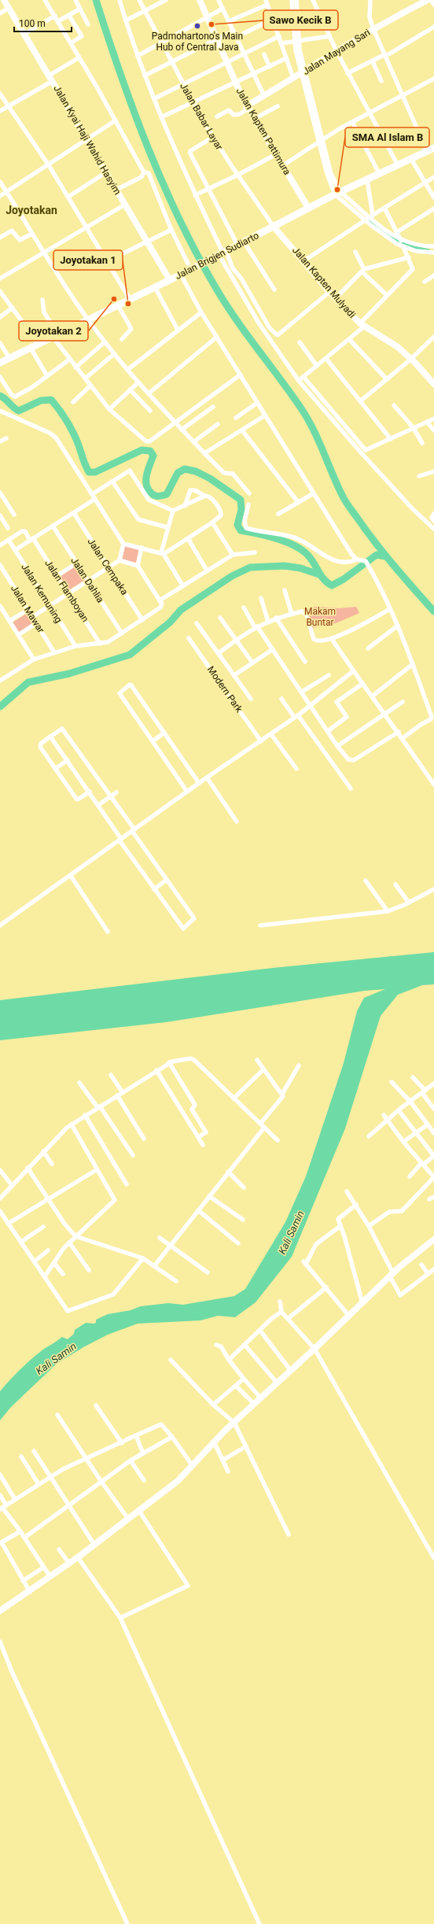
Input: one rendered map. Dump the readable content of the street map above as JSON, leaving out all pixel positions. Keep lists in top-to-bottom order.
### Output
{
  "streets": {
    "main road": ["Jalan Brigjen Sudiarto"],
    "street": [
      "Jalan Mayang Sari",
      "Jalan Babar Layar",
      "Jalan Kapten Pattimura",
      "Jalan Kyai Haji Wahid Hasyim",
      "Jalan Kapten Mulyadi",
      "Jalan Cempaka",
      "Jalan Dahlia",
      "Jalan Flamboyan",
      "Jalan Kemuning",
      "Jalan Mawar",
      "Modern Park"
    ]
  },
  "crossings": [
    ["Jalan Mayang Sari", "Jalan Kapten Pattimura"],
    ["Jalan Babar Layar", "Jalan Brigjen Sudiarto"],
    ["Jalan Babar Layar", "Jalan Kapten Mulyadi"],
    ["Jalan Kapten Pattimura", "Jalan Brigjen Sudiarto"],
    ["Jalan Kyai Haji Wahid Hasyim", "Jalan Brigjen Sudiarto"],
    ["Jalan Brigjen Sudiarto", "Jalan Kapten Mulyadi"]
  ],
  "districts": ["Joyotakan"],
  "water": ["Kali Samin"],
  "parks": ["Makam Buntar"],
  "places": [
    "Sawo Kecik B",
    "Padmohartono's Main Hub of Central Java",
    "SMA Al Islam B",
    "Joyotakan 2",
    "Joyotakan 1"
  ],
  "scale_bar": "100 m"
}
